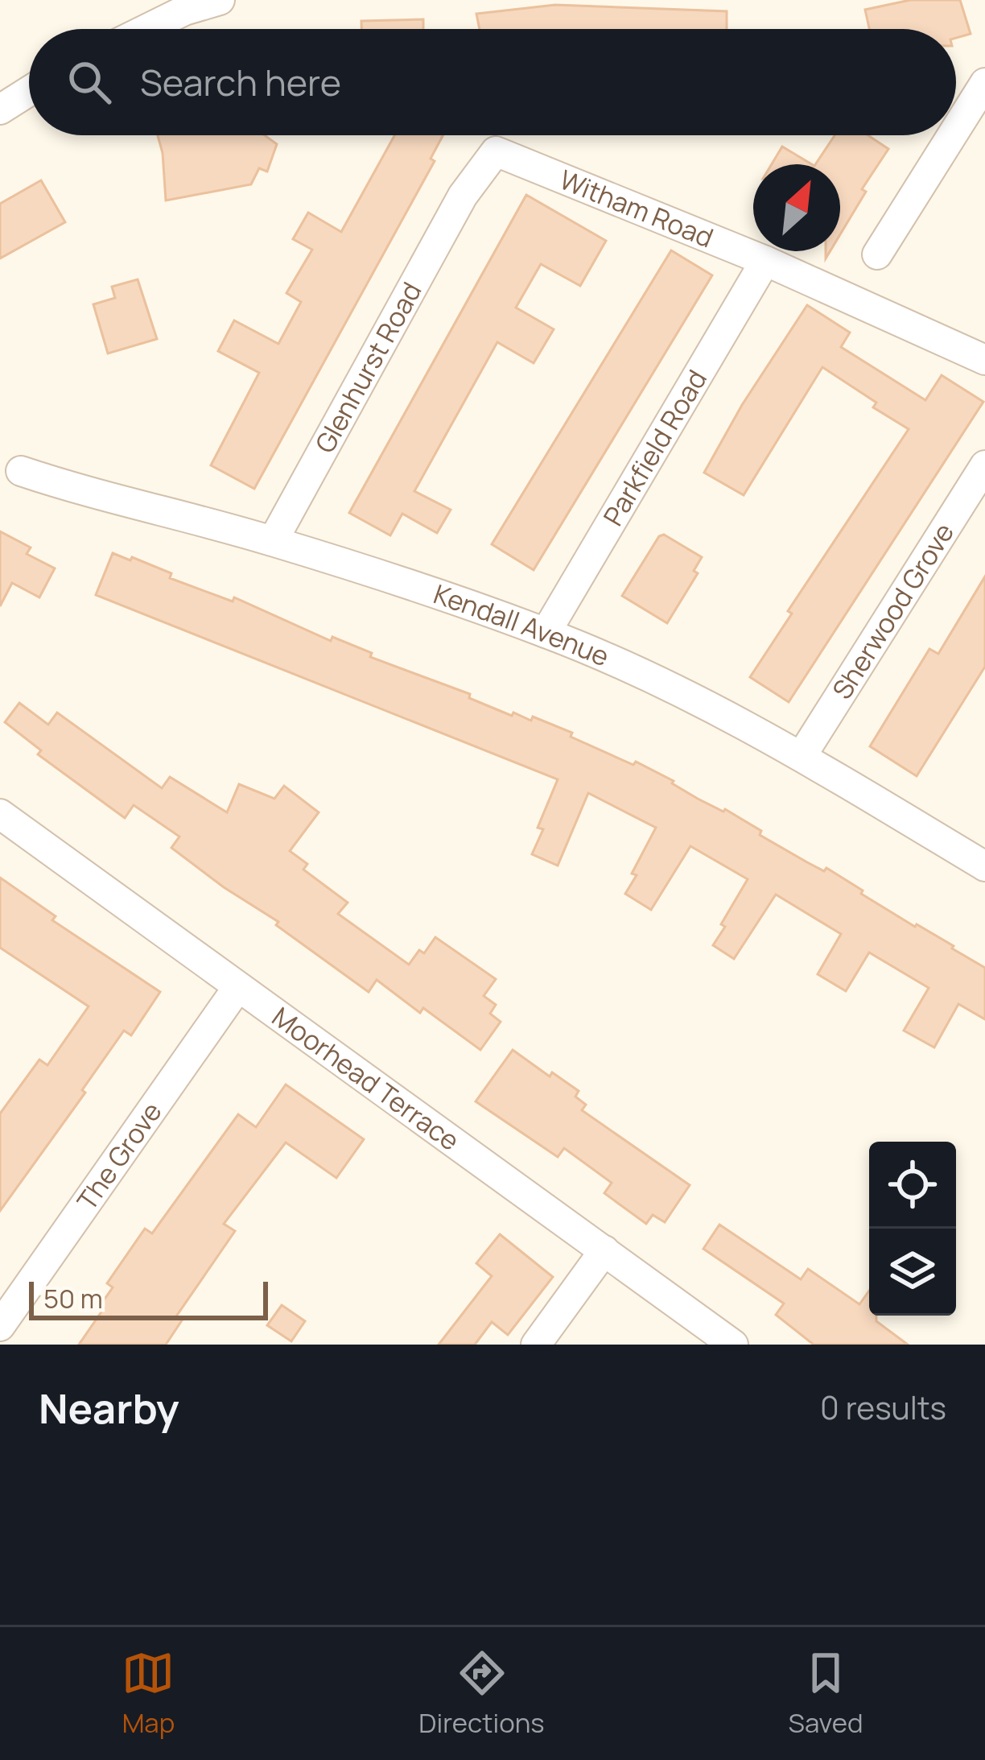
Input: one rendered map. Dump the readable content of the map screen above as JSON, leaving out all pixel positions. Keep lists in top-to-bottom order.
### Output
{
  "streets": {
    "street": [
      "Witham Road",
      "Glenhurst Road",
      "Parkfield Road",
      "Sherwood Grove",
      "Kendall Avenue",
      "Moorhead Terrace",
      "The Grove"
    ]
  },
  "crossings": [
    ["Witham Road", "Glenhurst Road"],
    ["Witham Road", "Parkfield Road"],
    ["Glenhurst Road", "Kendall Avenue"],
    ["Parkfield Road", "Kendall Avenue"],
    ["Sherwood Grove", "Kendall Avenue"],
    ["Moorhead Terrace", "The Grove"]
  ],
  "scale_bar": "50 m",
  "north": "top right",
  "page": {
    "search": "Search here",
    "scale": "50 m",
    "heading": ["Nearby", "0 results"],
    "nav": ["Map", "Directions", "Saved"]
  }
}
